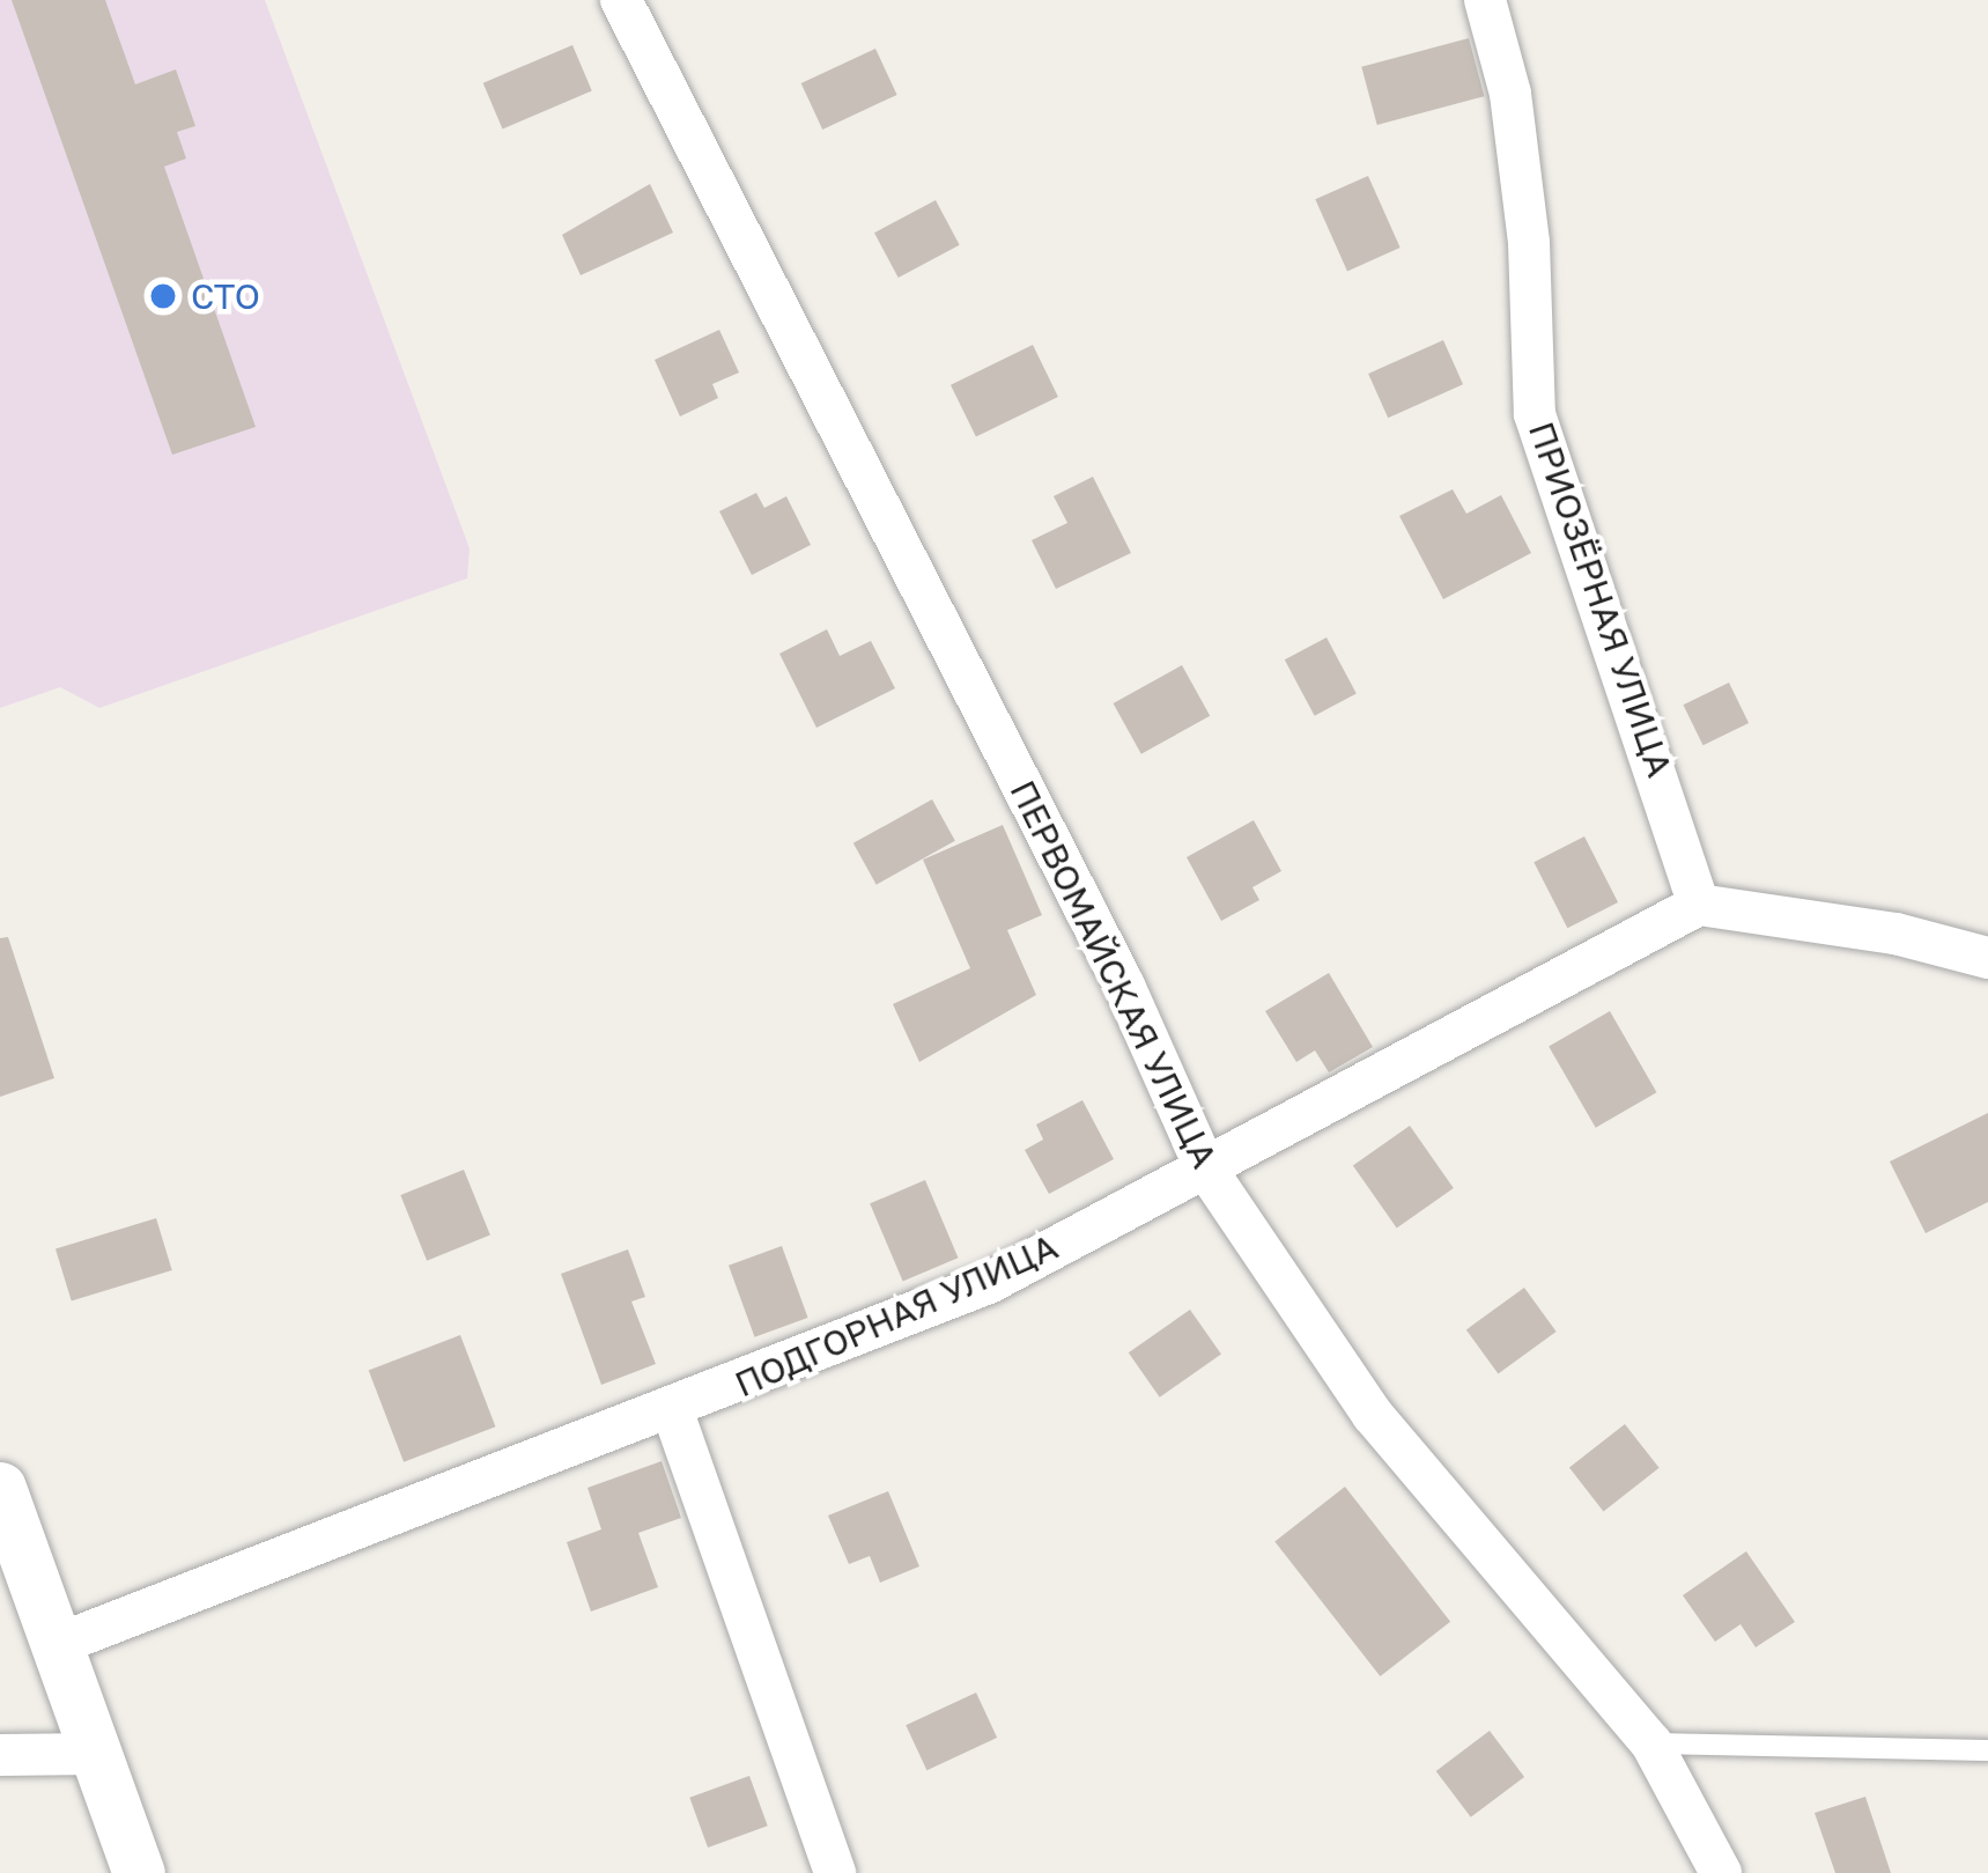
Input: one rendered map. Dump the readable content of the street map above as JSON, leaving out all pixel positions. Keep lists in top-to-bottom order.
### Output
{
  "streets": {
    "street": ["ПРИОЗЁРНАЯ УЛИЦА", "ПЕРВОМАЙСКАЯ УЛИЦА", "ПОДГОРНАЯ УЛИЦА"]
  },
  "crossings": [
    ["ПРИОЗЁРНАЯ УЛИЦА", "ПОДГОРНАЯ УЛИЦА"],
    ["ПЕРВОМАЙСКАЯ УЛИЦА", "ПОДГОРНАЯ УЛИЦА"]
  ],
  "places": ["СТО"]
}
